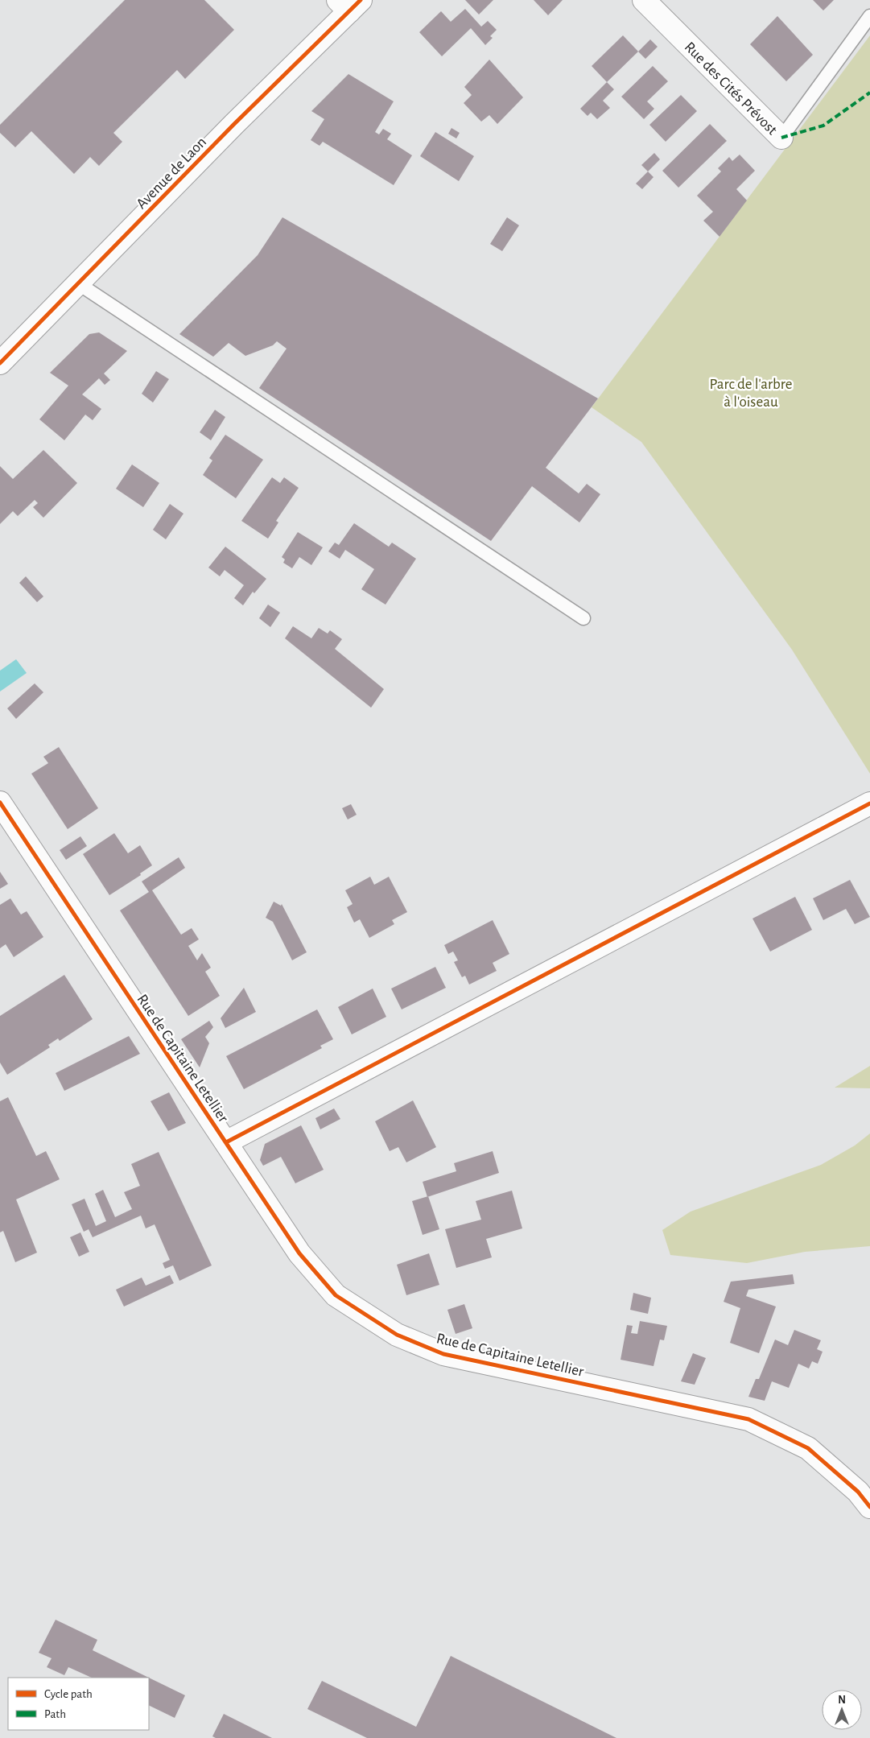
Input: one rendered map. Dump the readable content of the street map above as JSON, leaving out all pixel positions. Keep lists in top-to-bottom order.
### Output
{
  "streets": {
    "street": ["Rue des Cités Prévost", "Avenue de Laon", "Rue de Capitaine Letellier"]
  },
  "parks": ["Parc de l'arbre à l'oiseau"],
  "legend": ["Cycle path", "Path"],
  "north": "top"
}
